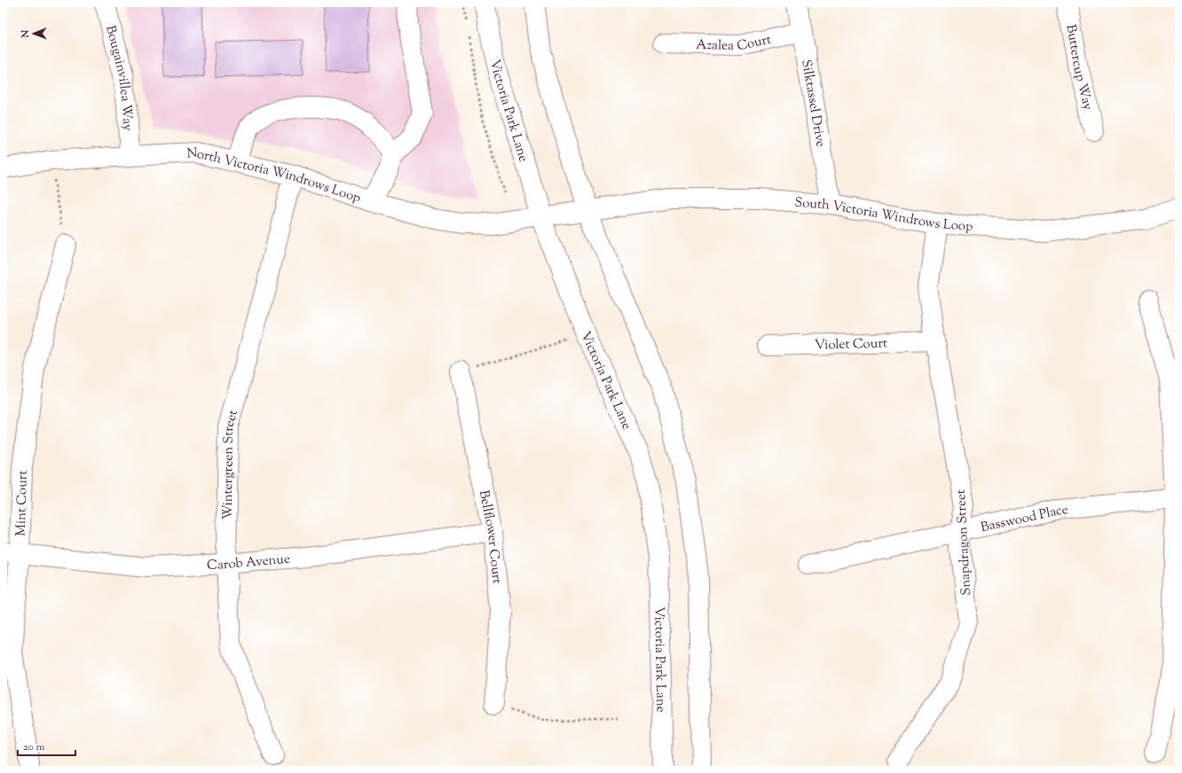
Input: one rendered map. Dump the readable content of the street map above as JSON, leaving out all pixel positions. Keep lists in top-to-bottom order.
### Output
{
  "streets": {
    "street": [
      "Azalea Court",
      "Buttercup Way",
      "Bougainvillea Way",
      "Silktassel Drive",
      "Victoria Park Lane",
      "North Victoria Windrows Loop",
      "South Victoria Windrows Loop",
      "Violet Court",
      "Wintergreen Street",
      "Mint Court",
      "Basswood Place",
      "Bellflower Court",
      "Snapdragon Street",
      "Carob Avenue"
    ]
  },
  "crossings": [
    ["Azalea Court", "Silktassel Drive"],
    ["Bougainvillea Way", "North Victoria Windrows Loop"],
    ["Silktassel Drive", "South Victoria Windrows Loop"],
    ["Victoria Park Lane", "North Victoria Windrows Loop"],
    ["North Victoria Windrows Loop", "South Victoria Windrows Loop"],
    ["North Victoria Windrows Loop", "Wintergreen Street"],
    ["South Victoria Windrows Loop", "Snapdragon Street"],
    ["Violet Court", "Snapdragon Street"],
    ["Wintergreen Street", "Carob Avenue"],
    ["Mint Court", "Carob Avenue"],
    ["Basswood Place", "Snapdragon Street"],
    ["Bellflower Court", "Carob Avenue"]
  ],
  "scale_bar": "20 m",
  "north": "left"
}
